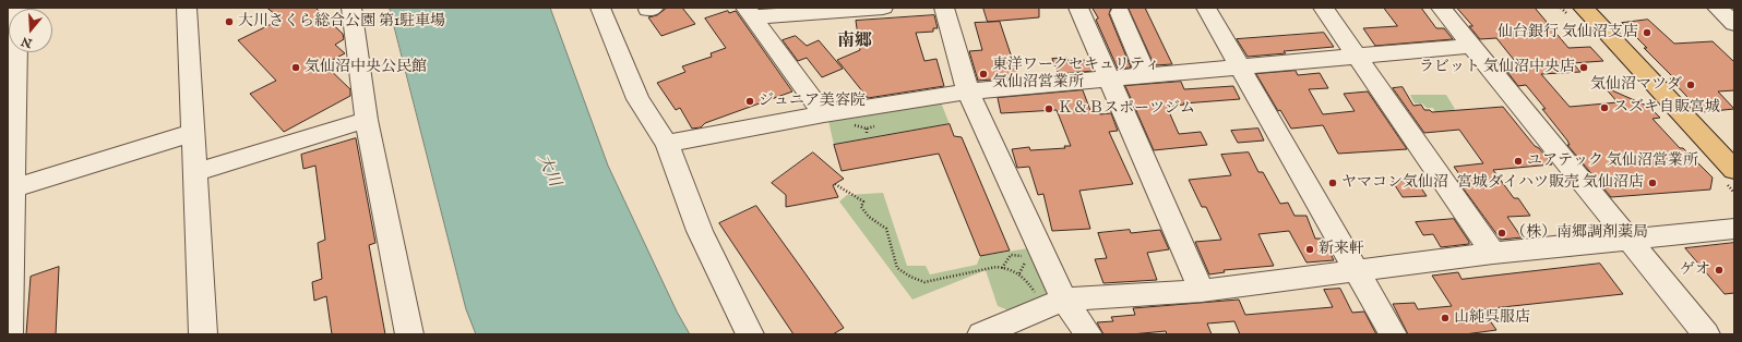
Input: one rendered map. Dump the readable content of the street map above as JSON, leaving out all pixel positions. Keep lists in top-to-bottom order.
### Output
{
  "districts": ["南郷"],
  "water": ["大川"],
  "places": [
    "大川さくら総合公園 第1駐車場",
    "仙台銀行 気仙沼支店",
    "気仙沼中央公民館",
    "ラビット 気仙沼中央店",
    "東洋ワークセキュリティ 気仙沼営業所",
    "気仙沼マツダ",
    "ジュニア美容院",
    "スズキ自販宮城",
    "Ｋ＆Ｂスポーツジム",
    "ユアテック 気仙沼営業所",
    "ヤマコン気仙沼",
    "宮城ダイハツ販売 気仙沼店",
    "（株）南郷調剤薬局",
    "新来軒",
    "ゲオ",
    "山純呉服店"
  ],
  "north": "bottom"
}
